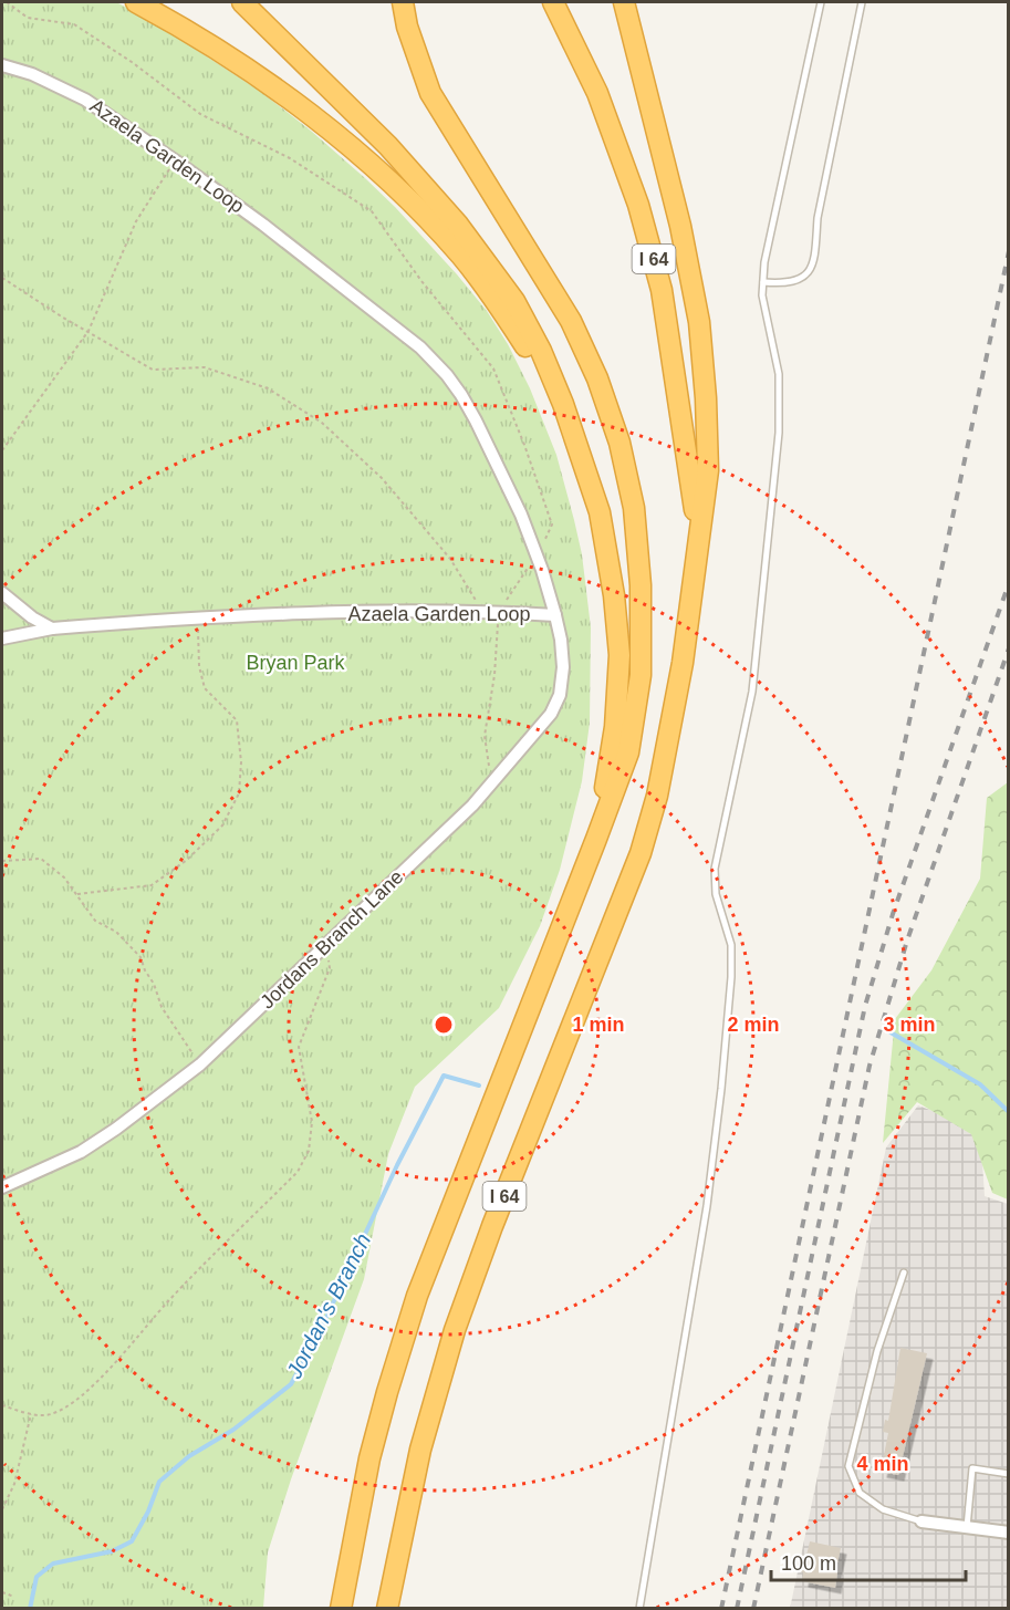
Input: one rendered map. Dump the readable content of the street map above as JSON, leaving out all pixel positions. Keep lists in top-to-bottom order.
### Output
{
  "streets": {
    "highway": ["I 64"],
    "street": ["Azaela Garden Loop", "Jordans Branch Lane"]
  },
  "crossings": [
    ["Azaela Garden Loop", "Jordans Branch Lane"]
  ],
  "water": ["Jordan's Branch"],
  "parks": ["Bryan Park"],
  "scale_bar": "100 m",
  "rings": [
    "1 min",
    "2 min",
    "3 min",
    "4 min"
  ]
}
